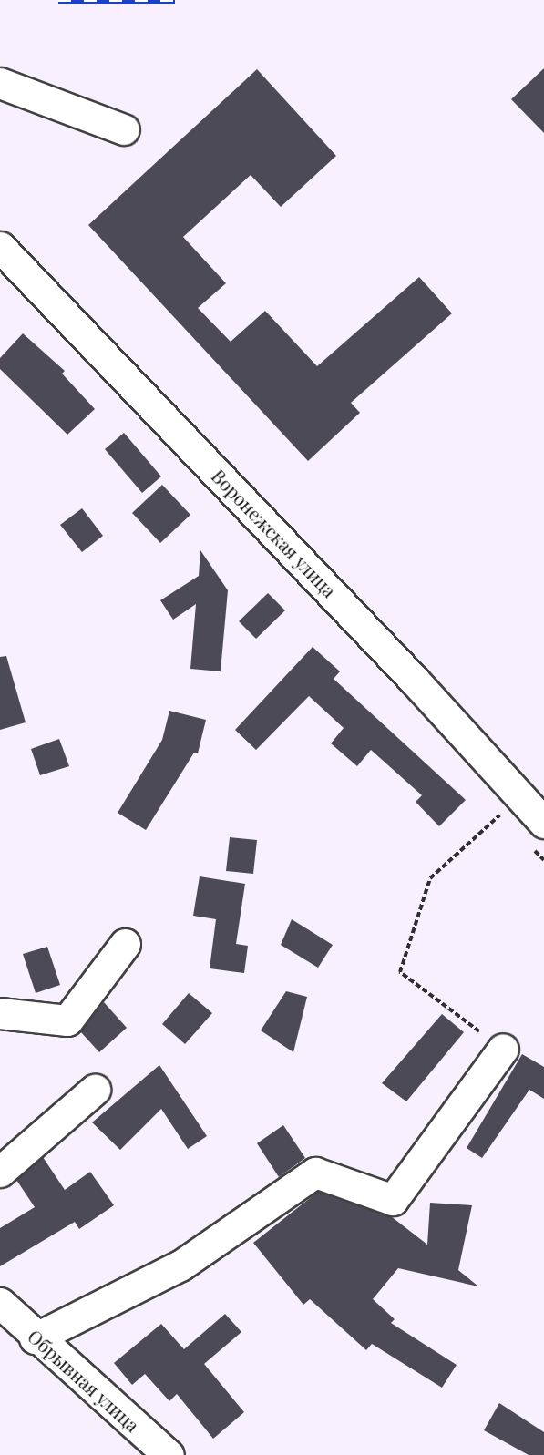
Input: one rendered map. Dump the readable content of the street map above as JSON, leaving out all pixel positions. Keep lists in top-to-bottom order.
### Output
{
  "streets": {
    "street": ["Воронежская улица", "Обрывная улица"]
  }
}
